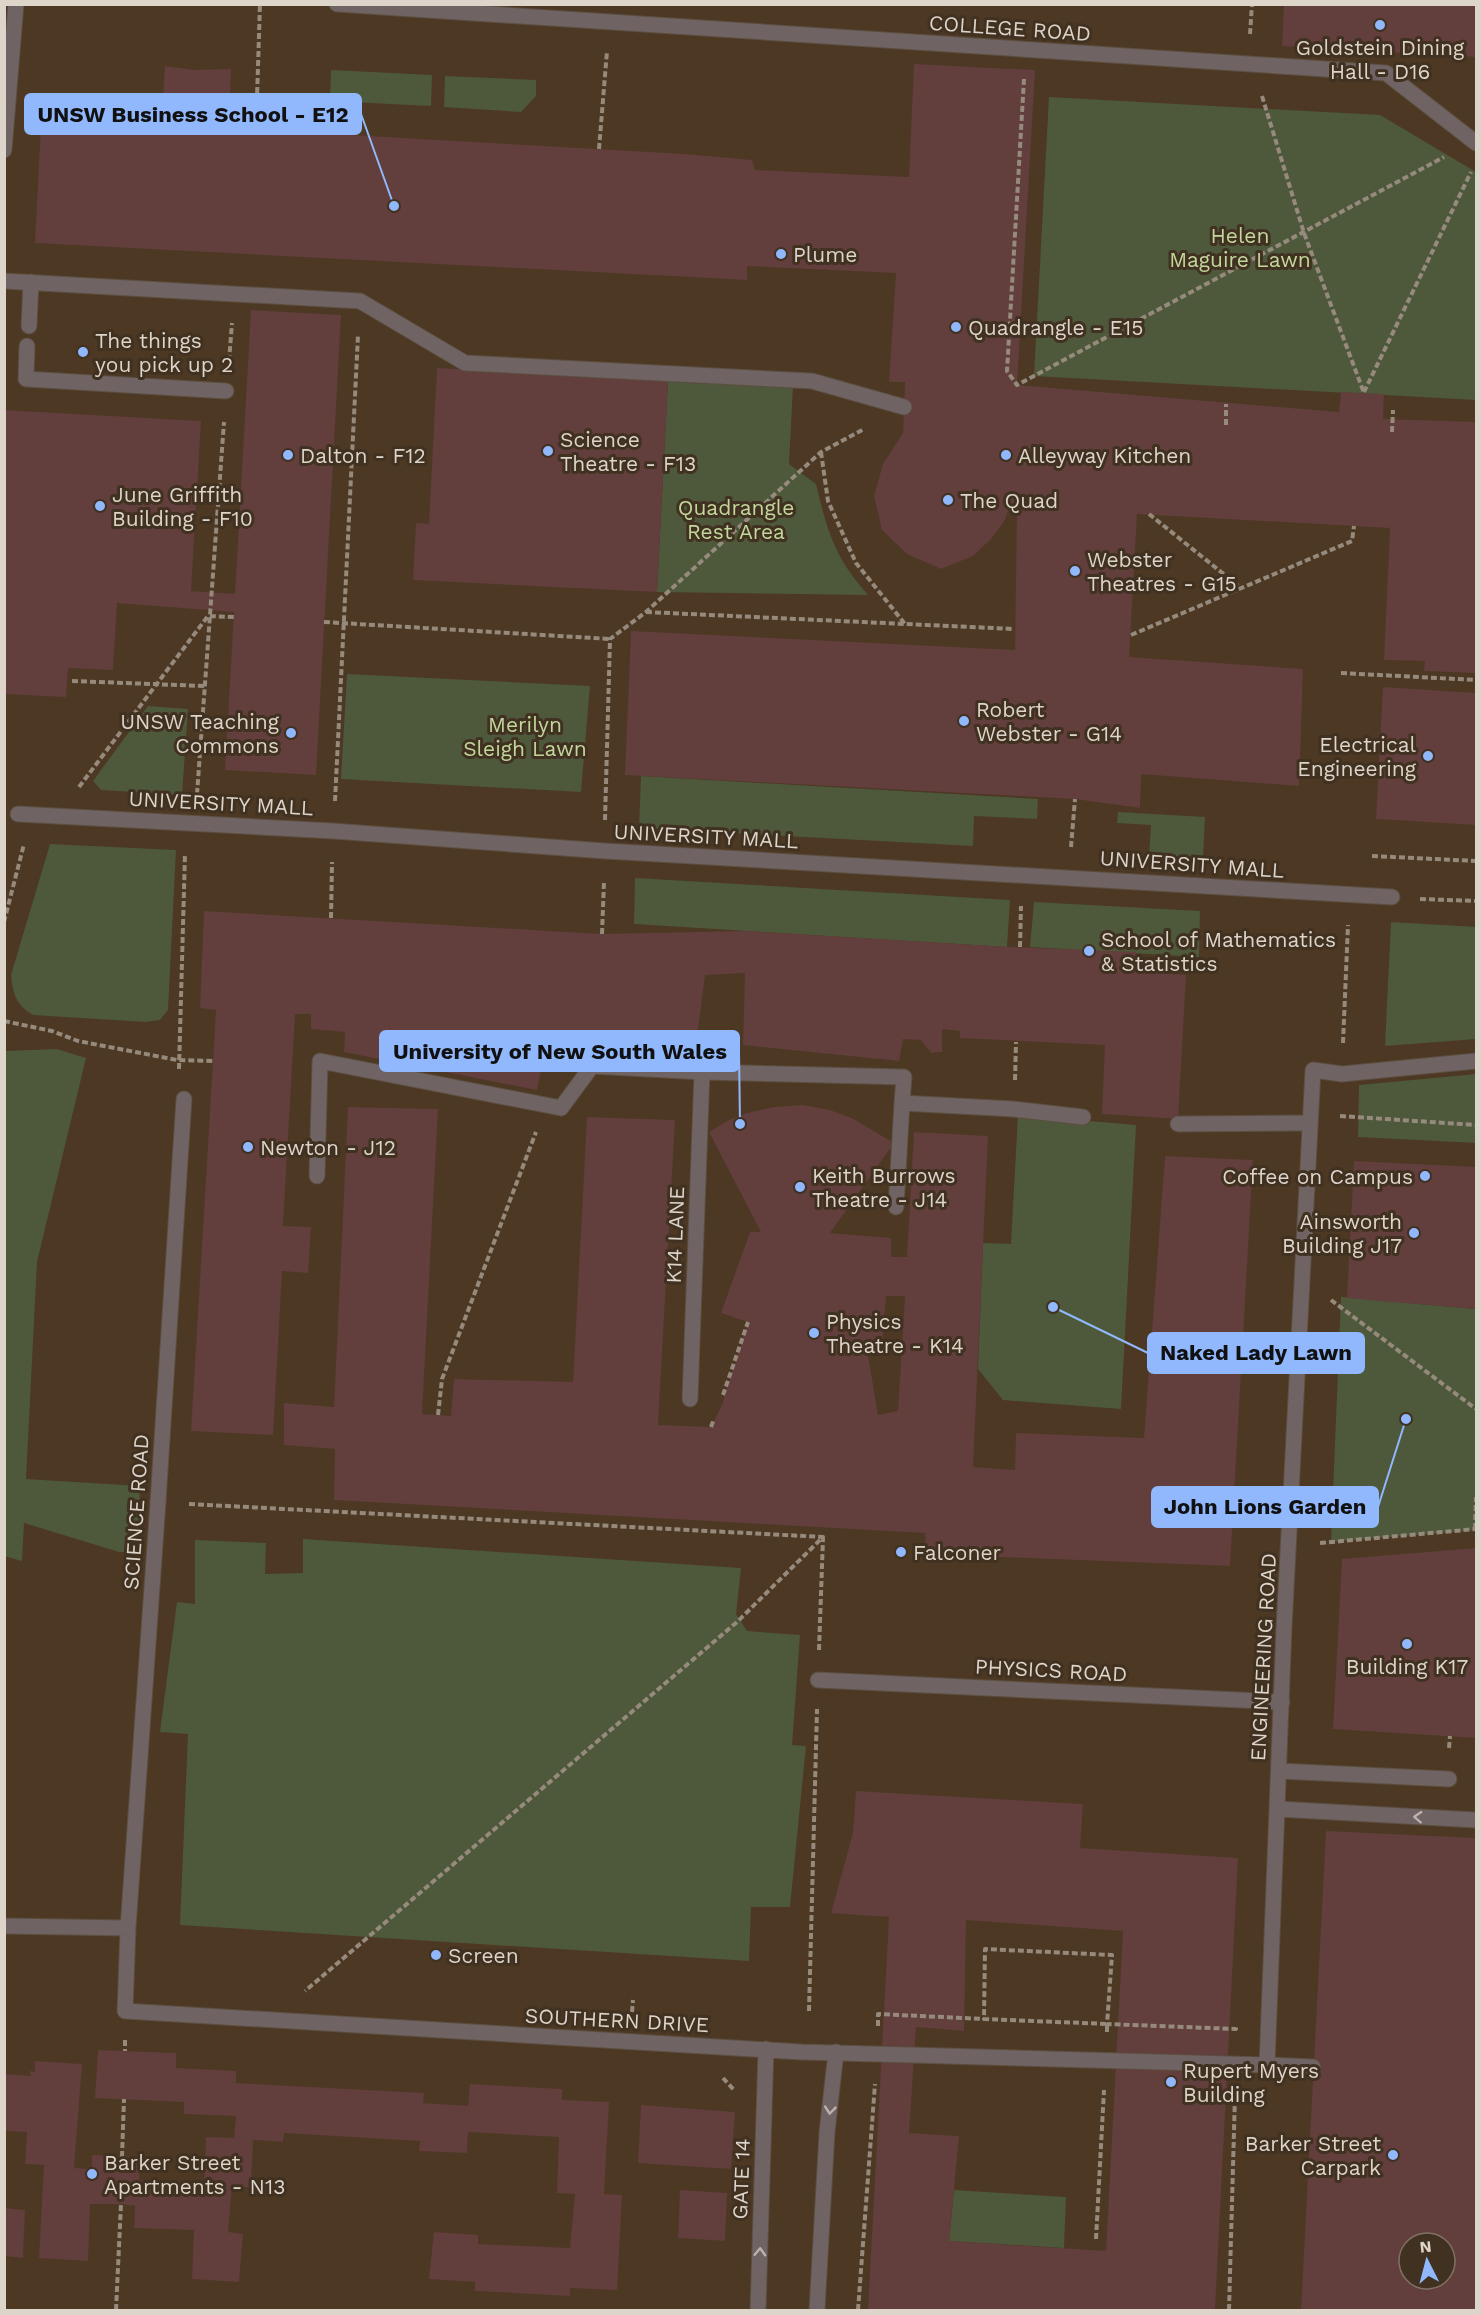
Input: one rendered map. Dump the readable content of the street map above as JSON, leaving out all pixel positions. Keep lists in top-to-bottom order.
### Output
{
  "streets": {
    "street": [
      "COLLEGE ROAD",
      "UNIVERSITY MALL",
      "K14 LANE",
      "SCIENCE ROAD",
      "ENGINEERING ROAD",
      "PHYSICS ROAD",
      "SOUTHERN DRIVE",
      "GATE 14"
    ]
  },
  "crossings": [
    ["SCIENCE ROAD", "SOUTHERN DRIVE"],
    ["ENGINEERING ROAD", "PHYSICS ROAD"],
    ["ENGINEERING ROAD", "SOUTHERN DRIVE"],
    ["SOUTHERN DRIVE", "GATE 14"]
  ],
  "parks": ["Helen Maguire Lawn", "Quadrangle Rest Area", "Merilyn Sleigh Lawn"],
  "places": [
    "Goldstein Dining Hall - D16",
    "UNSW Business School - E12",
    "Plume",
    "Quadrangle - E15",
    "The things you pick up 2",
    "Science Theatre - F13",
    "Dalton - F12",
    "Alleyway Kitchen",
    "The Quad",
    "June Griffith Building - F10",
    "Webster Theatres - G15",
    "Robert Webster - G14",
    "UNSW Teaching Commons",
    "Electrical Engineering",
    "School of Mathematics & Statistics",
    "University of New South Wales",
    "Newton - J12",
    "Coffee on Campus",
    "Keith Burrows Theatre - J14",
    "Ainsworth Building J17",
    "Naked Lady Lawn",
    "Physics Theatre - K14",
    "John Lions Garden",
    "Falconer",
    "Building K17",
    "Screen",
    "Rupert Myers Building",
    "Barker Street Carpark",
    "Barker Street Apartments - N13"
  ],
  "north": "top"
}
